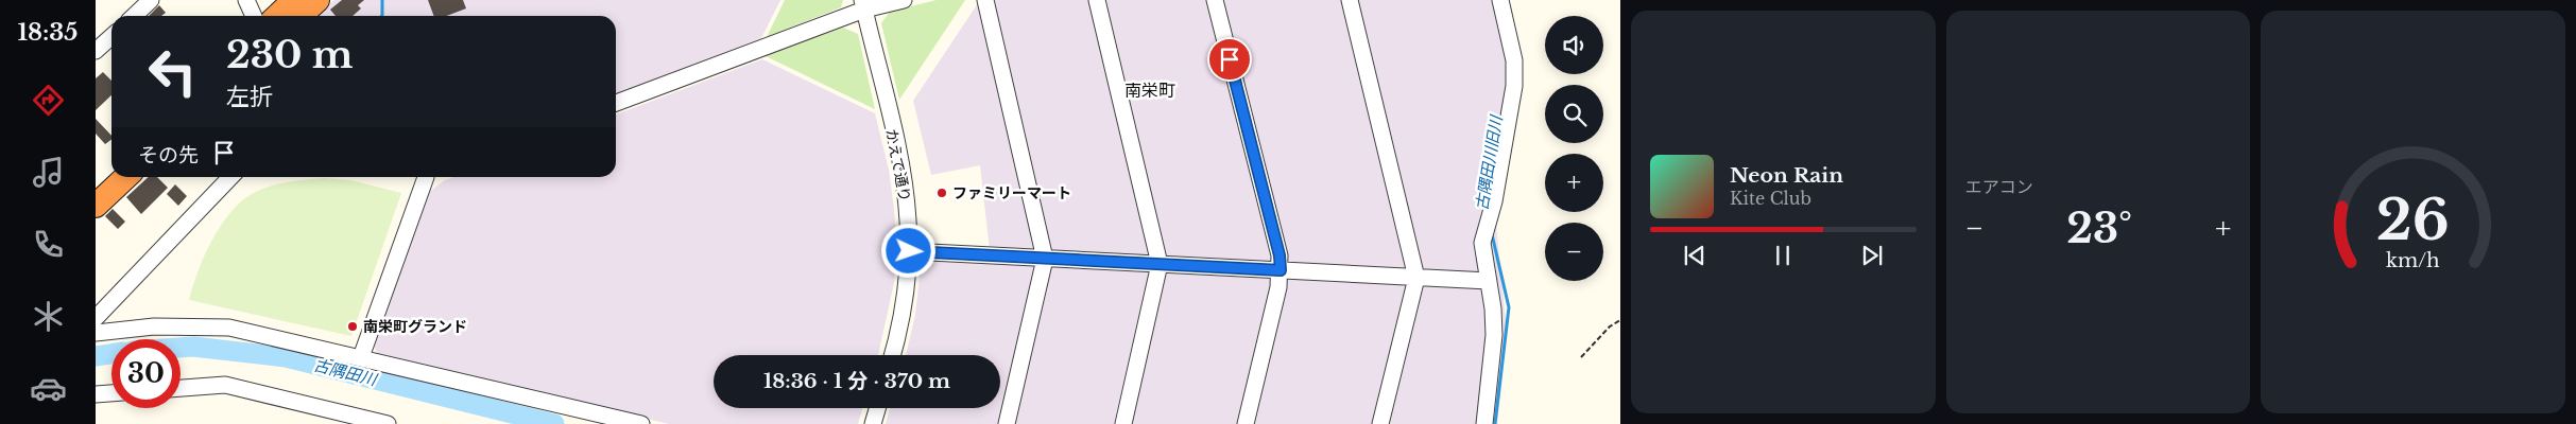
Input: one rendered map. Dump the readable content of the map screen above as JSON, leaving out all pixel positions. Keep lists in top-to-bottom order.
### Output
{
  "streets": {
    "street": ["かえで通り"]
  },
  "districts": ["南栄町"],
  "water": ["古隅田川旧川", "古隅田川"],
  "places": ["ファミリーマート", "南栄町グランド"],
  "page": {
    "tabs": "18:35",
    "tile": "エアコン",
    "map_buttons": ["+", "−"],
    "turn": ["230 m", "左折"],
    "then": "その先",
    "song": ["Neon Rain", "Kite Club"],
    "heat": ["−", "23°", "+"],
    "limit": "30",
    "trip": "18:36 · 1 分 · 370 m",
    "gauge": ["26", "km/h"]
  }
}
